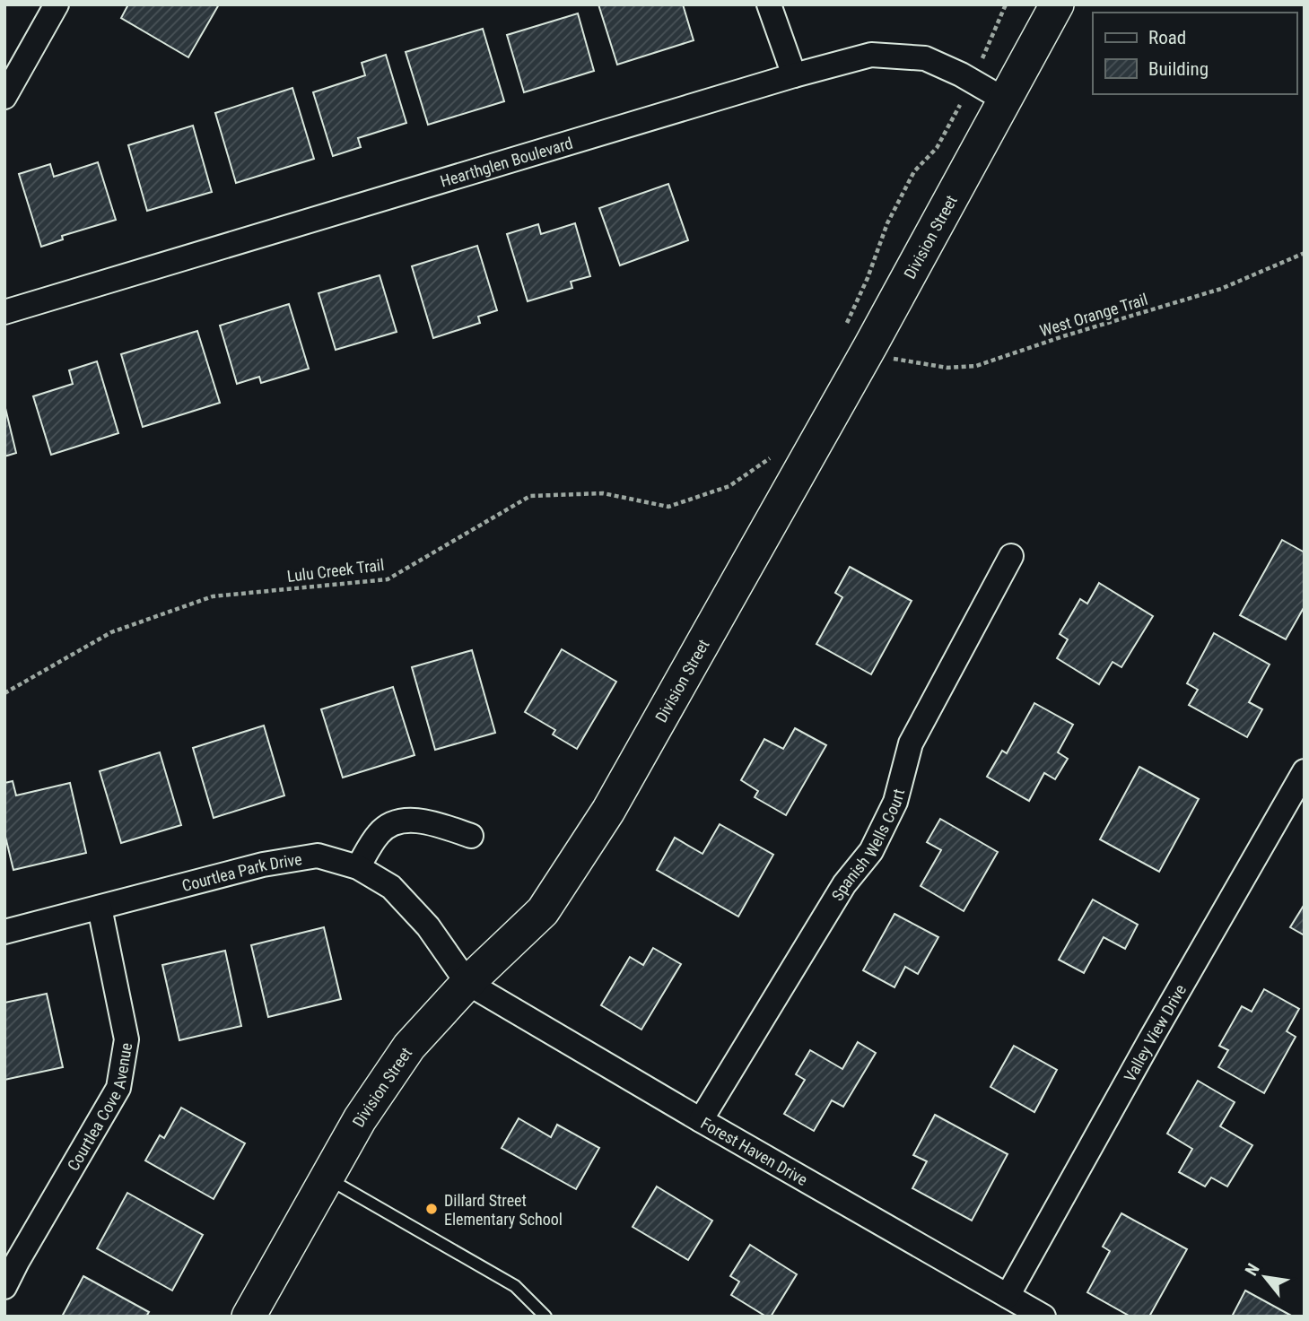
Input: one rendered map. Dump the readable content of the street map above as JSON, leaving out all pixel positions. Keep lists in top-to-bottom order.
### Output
{
  "streets": {
    "street": [
      "Hearthglen Boulevard",
      "Division Street",
      "Spanish Wells Court",
      "Courtlea Park Drive",
      "Valley View Drive",
      "Courtlea Cove Avenue",
      "Forest Haven Drive"
    ],
    "path": ["West Orange Trail", "Lulu Creek Trail"]
  },
  "crossings": [
    ["Hearthglen Boulevard", "Division Street"],
    ["Division Street", "Courtlea Park Drive"],
    ["Division Street", "Forest Haven Drive"],
    ["Spanish Wells Court", "Forest Haven Drive"],
    ["Courtlea Park Drive", "Courtlea Cove Avenue"],
    ["Courtlea Park Drive", "Forest Haven Drive"],
    ["Valley View Drive", "Forest Haven Drive"]
  ],
  "places": ["Dillard Street Elementary School"],
  "legend": ["Road", "Building"],
  "north": "top left"
}
